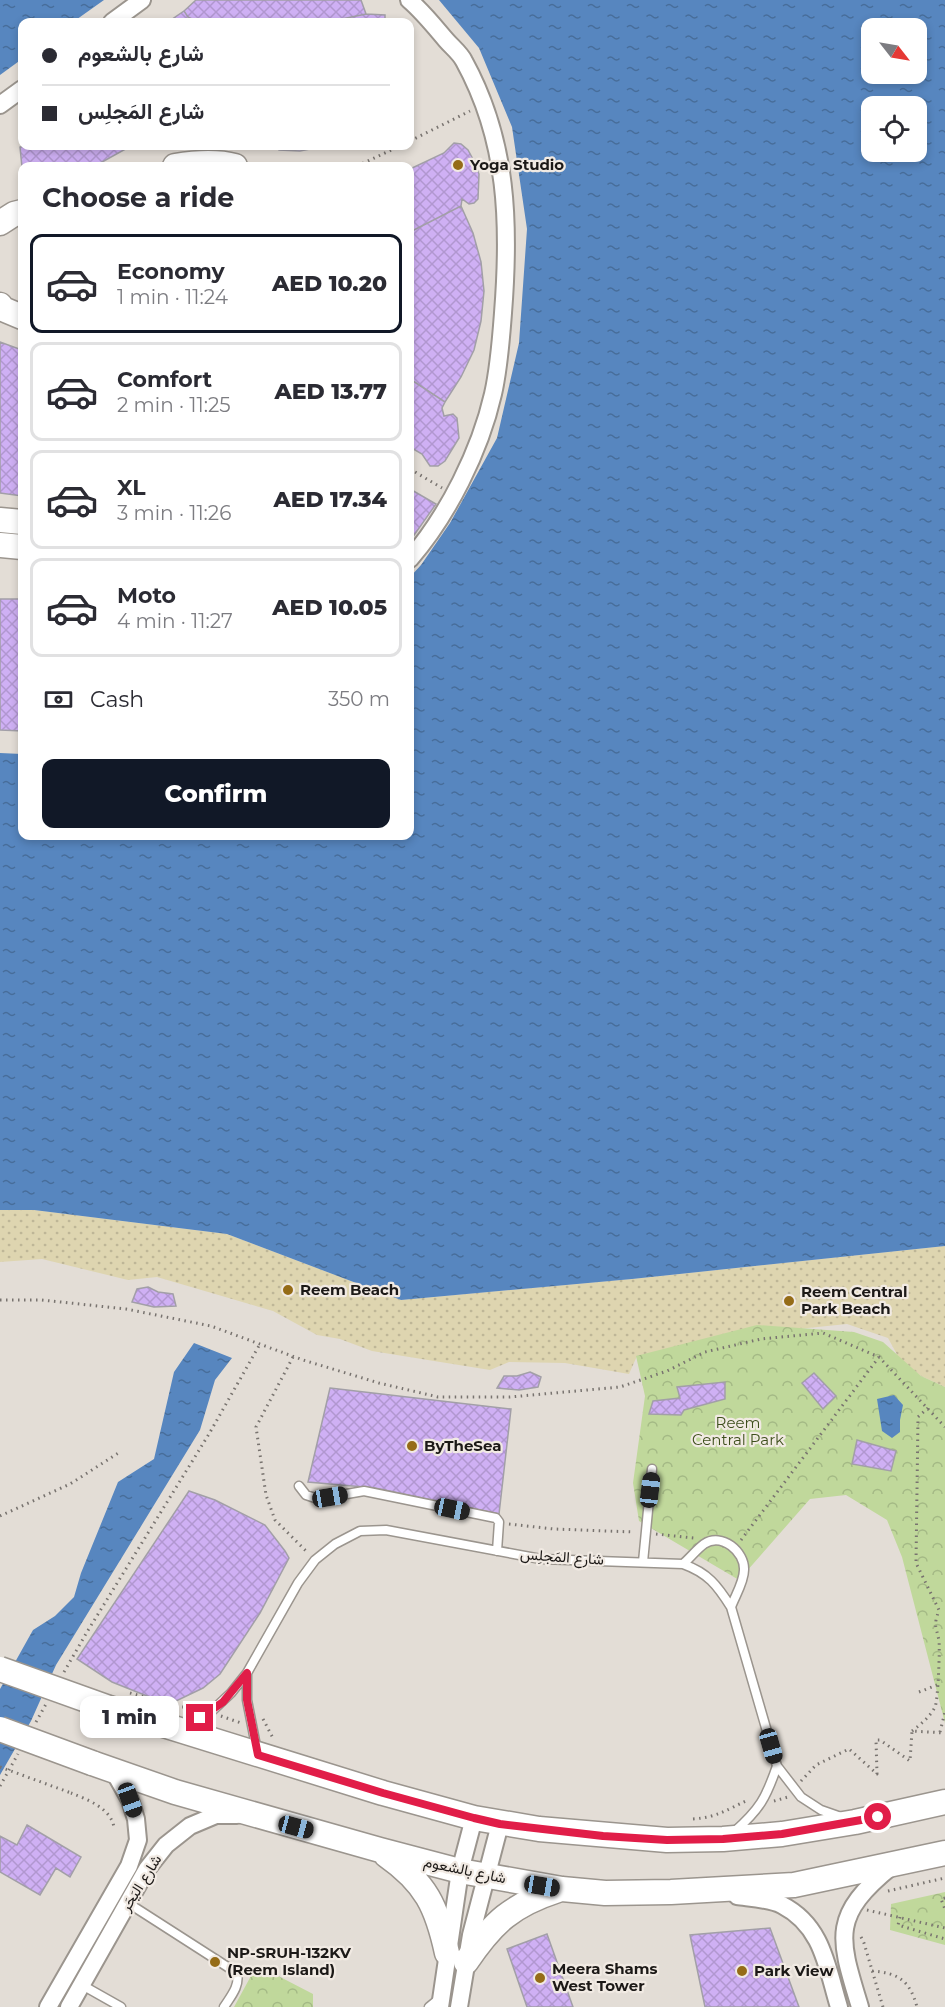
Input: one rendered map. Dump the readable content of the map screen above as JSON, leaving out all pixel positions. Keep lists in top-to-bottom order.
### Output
{
  "streets": {
    "main road": ["شارع بالشعوم"],
    "street": ["شارع اليَحَر"],
    "lane": ["شارع المَجلِس"]
  },
  "crossings": [
    ["شارع بالشعوم", "شارع اليَحَر"]
  ],
  "parks": ["Reem Central Park"],
  "places": [
    "Yoga Studio",
    "Reem Beach",
    "Reem Central Park Beach",
    "ByTheSea",
    "NP-SRUH-132KV (Reem Island)",
    "Park View",
    "Meera Shams West Tower"
  ],
  "north": "bottom right",
  "page": {
    "banner": ["شارع بالشعوم", "شارع المَجلِس"],
    "heading": "Choose a ride",
    "list": [
      {
        "name": "Economy",
        "note": "1 min · 11:24",
        "value": "AED 10.20"
      },
      {
        "name": "Comfort",
        "note": "2 min · 11:25",
        "value": "AED 13.77"
      },
      {
        "name": "XL",
        "note": "3 min · 11:26",
        "value": "AED 17.34"
      },
      {
        "name": "Moto",
        "note": "4 min · 11:27",
        "value": "AED 10.05"
      }
    ],
    "pay": ["Cash", "350 m"],
    "buttons": "Confirm",
    "bubble": "1 min"
  }
}
